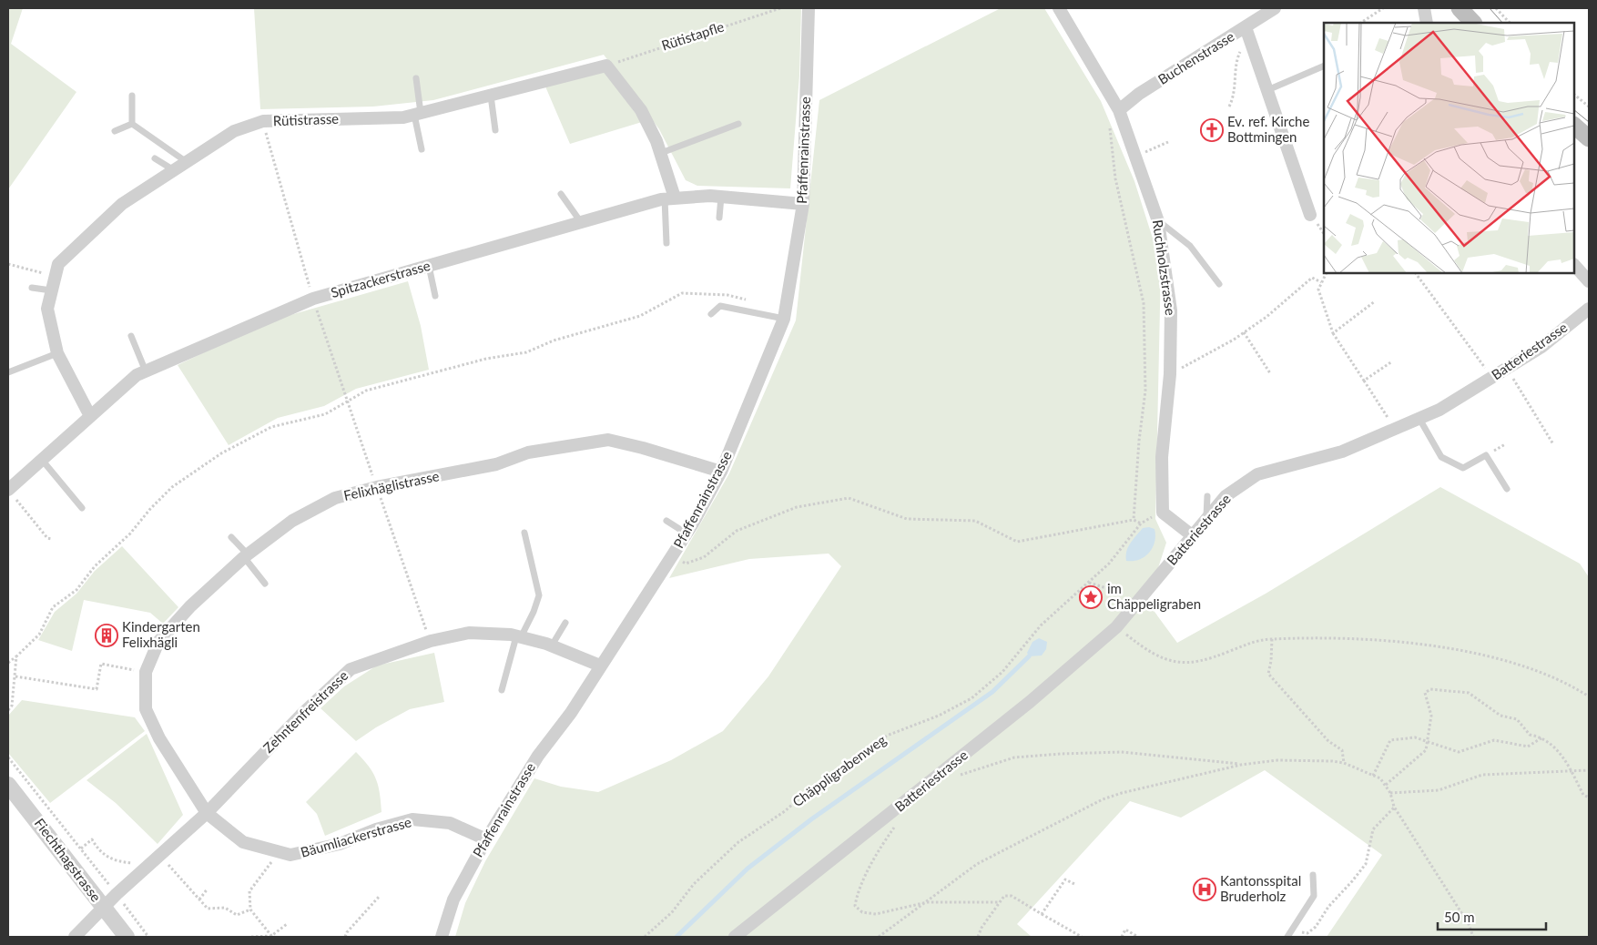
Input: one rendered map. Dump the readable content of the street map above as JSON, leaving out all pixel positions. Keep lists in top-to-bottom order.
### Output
{
  "streets": {
    "street": [
      "Buchenstrasse",
      "Rütistrasse",
      "Pfaffenrainstrasse",
      "Ruchholzstrasse",
      "Spitzackerstrasse",
      "Batteriestrasse",
      "Felixhäglistrasse",
      "Zehntenfreistrasse",
      "Bäumliackerstrasse",
      "Fiechthagstrasse"
    ],
    "path": ["Rütistapfle", "Chäppligrabenweg"]
  },
  "crossings": [
    ["Rütistapfle", "Rütistrasse"],
    ["Buchenstrasse", "Ruchholzstrasse"],
    ["Rütistrasse", "Spitzackerstrasse"],
    ["Pfaffenrainstrasse", "Spitzackerstrasse"],
    ["Pfaffenrainstrasse", "Felixhäglistrasse"],
    ["Pfaffenrainstrasse", "Zehntenfreistrasse"],
    ["Pfaffenrainstrasse", "Bäumliackerstrasse"],
    ["Ruchholzstrasse", "Chäppligrabenweg"],
    ["Felixhäglistrasse", "Zehntenfreistrasse"],
    ["Felixhäglistrasse", "Bäumliackerstrasse"],
    ["Zehntenfreistrasse", "Bäumliackerstrasse"],
    ["Zehntenfreistrasse", "Fiechthagstrasse"]
  ],
  "places": {
    "church": ["Ev. ref. Kirche Bottmingen"],
    "place": ["im Chäppeligraben"],
    "building": ["Kindergarten Felixhägli"],
    "hospital": ["Kantonsspital Bruderholz"]
  },
  "scale_bar": "50 m"
}
